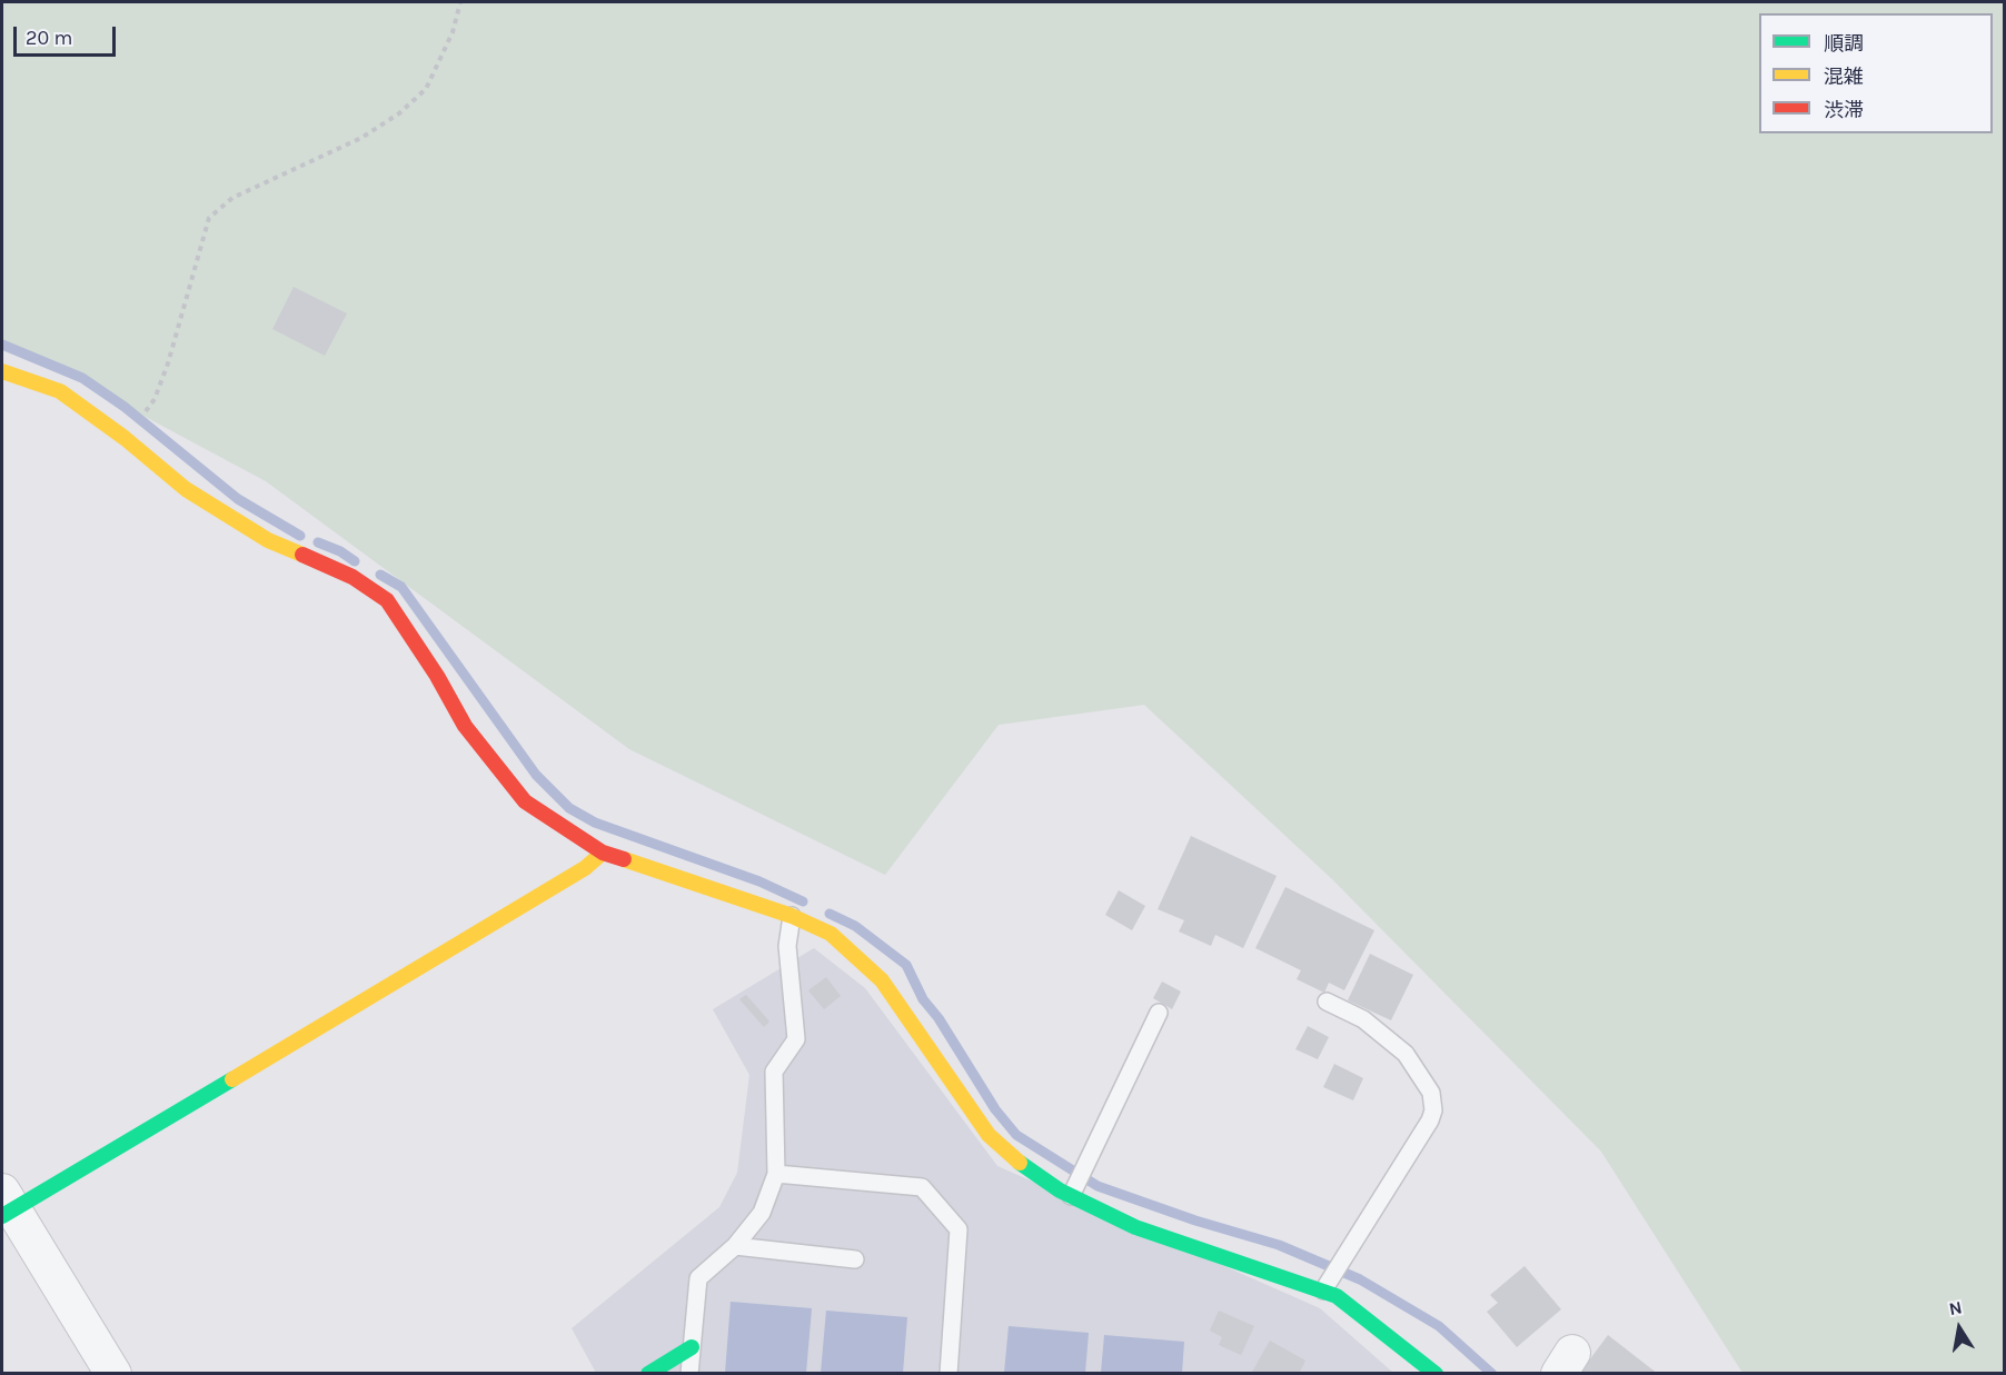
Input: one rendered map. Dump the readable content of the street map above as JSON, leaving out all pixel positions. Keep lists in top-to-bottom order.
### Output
{
  "legend": ["順調", "混雑", "渋滞"],
  "scale_bar": "20 m",
  "north": "top"
}
